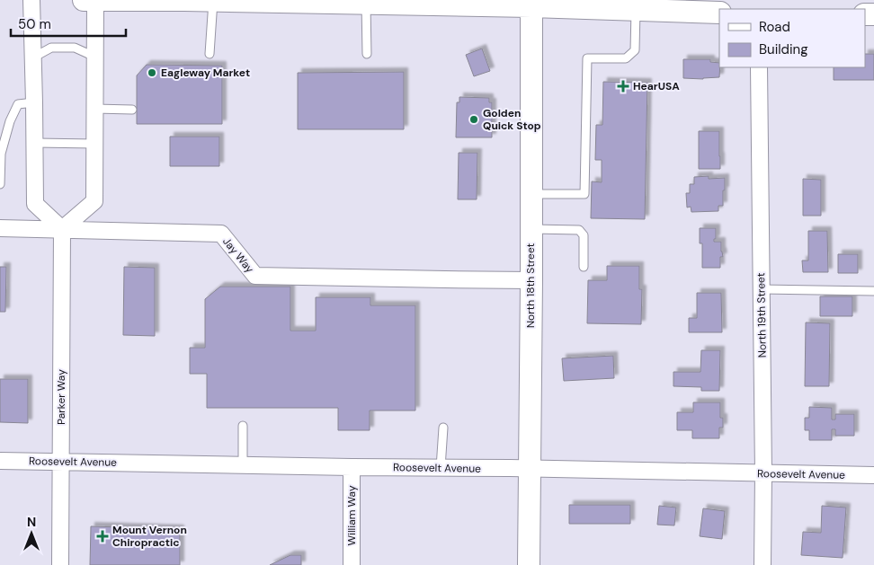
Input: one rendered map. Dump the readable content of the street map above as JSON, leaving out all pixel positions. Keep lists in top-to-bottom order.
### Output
{
  "streets": {
    "main road": ["North 18th Street"],
    "street": [
      "Jay Way",
      "North 19th Street",
      "Parker Way",
      "Roosevelt Avenue",
      "William Way"
    ]
  },
  "crossings": [
    ["Jay Way", "North 18th Street"],
    ["Jay Way", "Parker Way"],
    ["North 18th Street", "Roosevelt Avenue"],
    ["North 19th Street", "Roosevelt Avenue"],
    ["Parker Way", "Roosevelt Avenue"],
    ["Roosevelt Avenue", "William Way"]
  ],
  "places": {
    "other": ["Eagleway Market", "Golden Quick Stop"],
    "health": ["HearUSA", "Mount Vernon Chiropractic"]
  },
  "legend": ["Road", "Building"],
  "scale_bar": "50 m",
  "north": "top"
}
